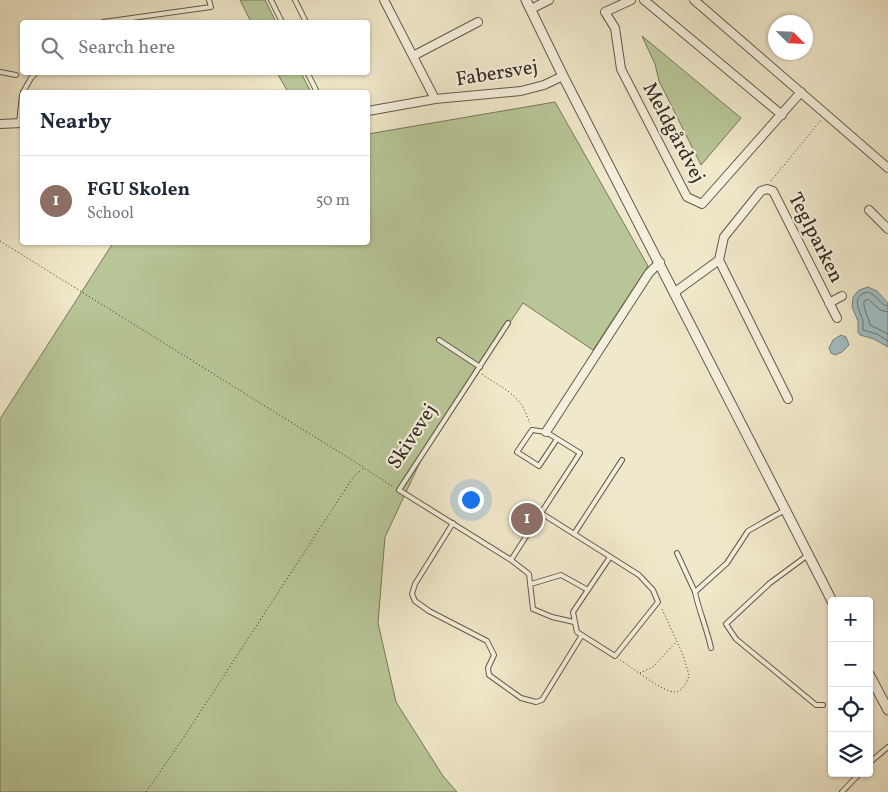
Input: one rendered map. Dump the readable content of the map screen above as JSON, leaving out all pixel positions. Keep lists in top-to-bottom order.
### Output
{
  "streets": {
    "street": ["Fabersvej", "Meldgårdvej", "Teglparken"],
    "lane": ["Skivevej"]
  },
  "north": "bottom right",
  "page": {
    "search": "Search here",
    "heading": "Nearby",
    "list": [
      {
        "mark": "1",
        "name": "FGU Skolen",
        "note": "School",
        "value": "50 m"
      }
    ],
    "pins": "1",
    "map_buttons": ["+", "−"]
  }
}
